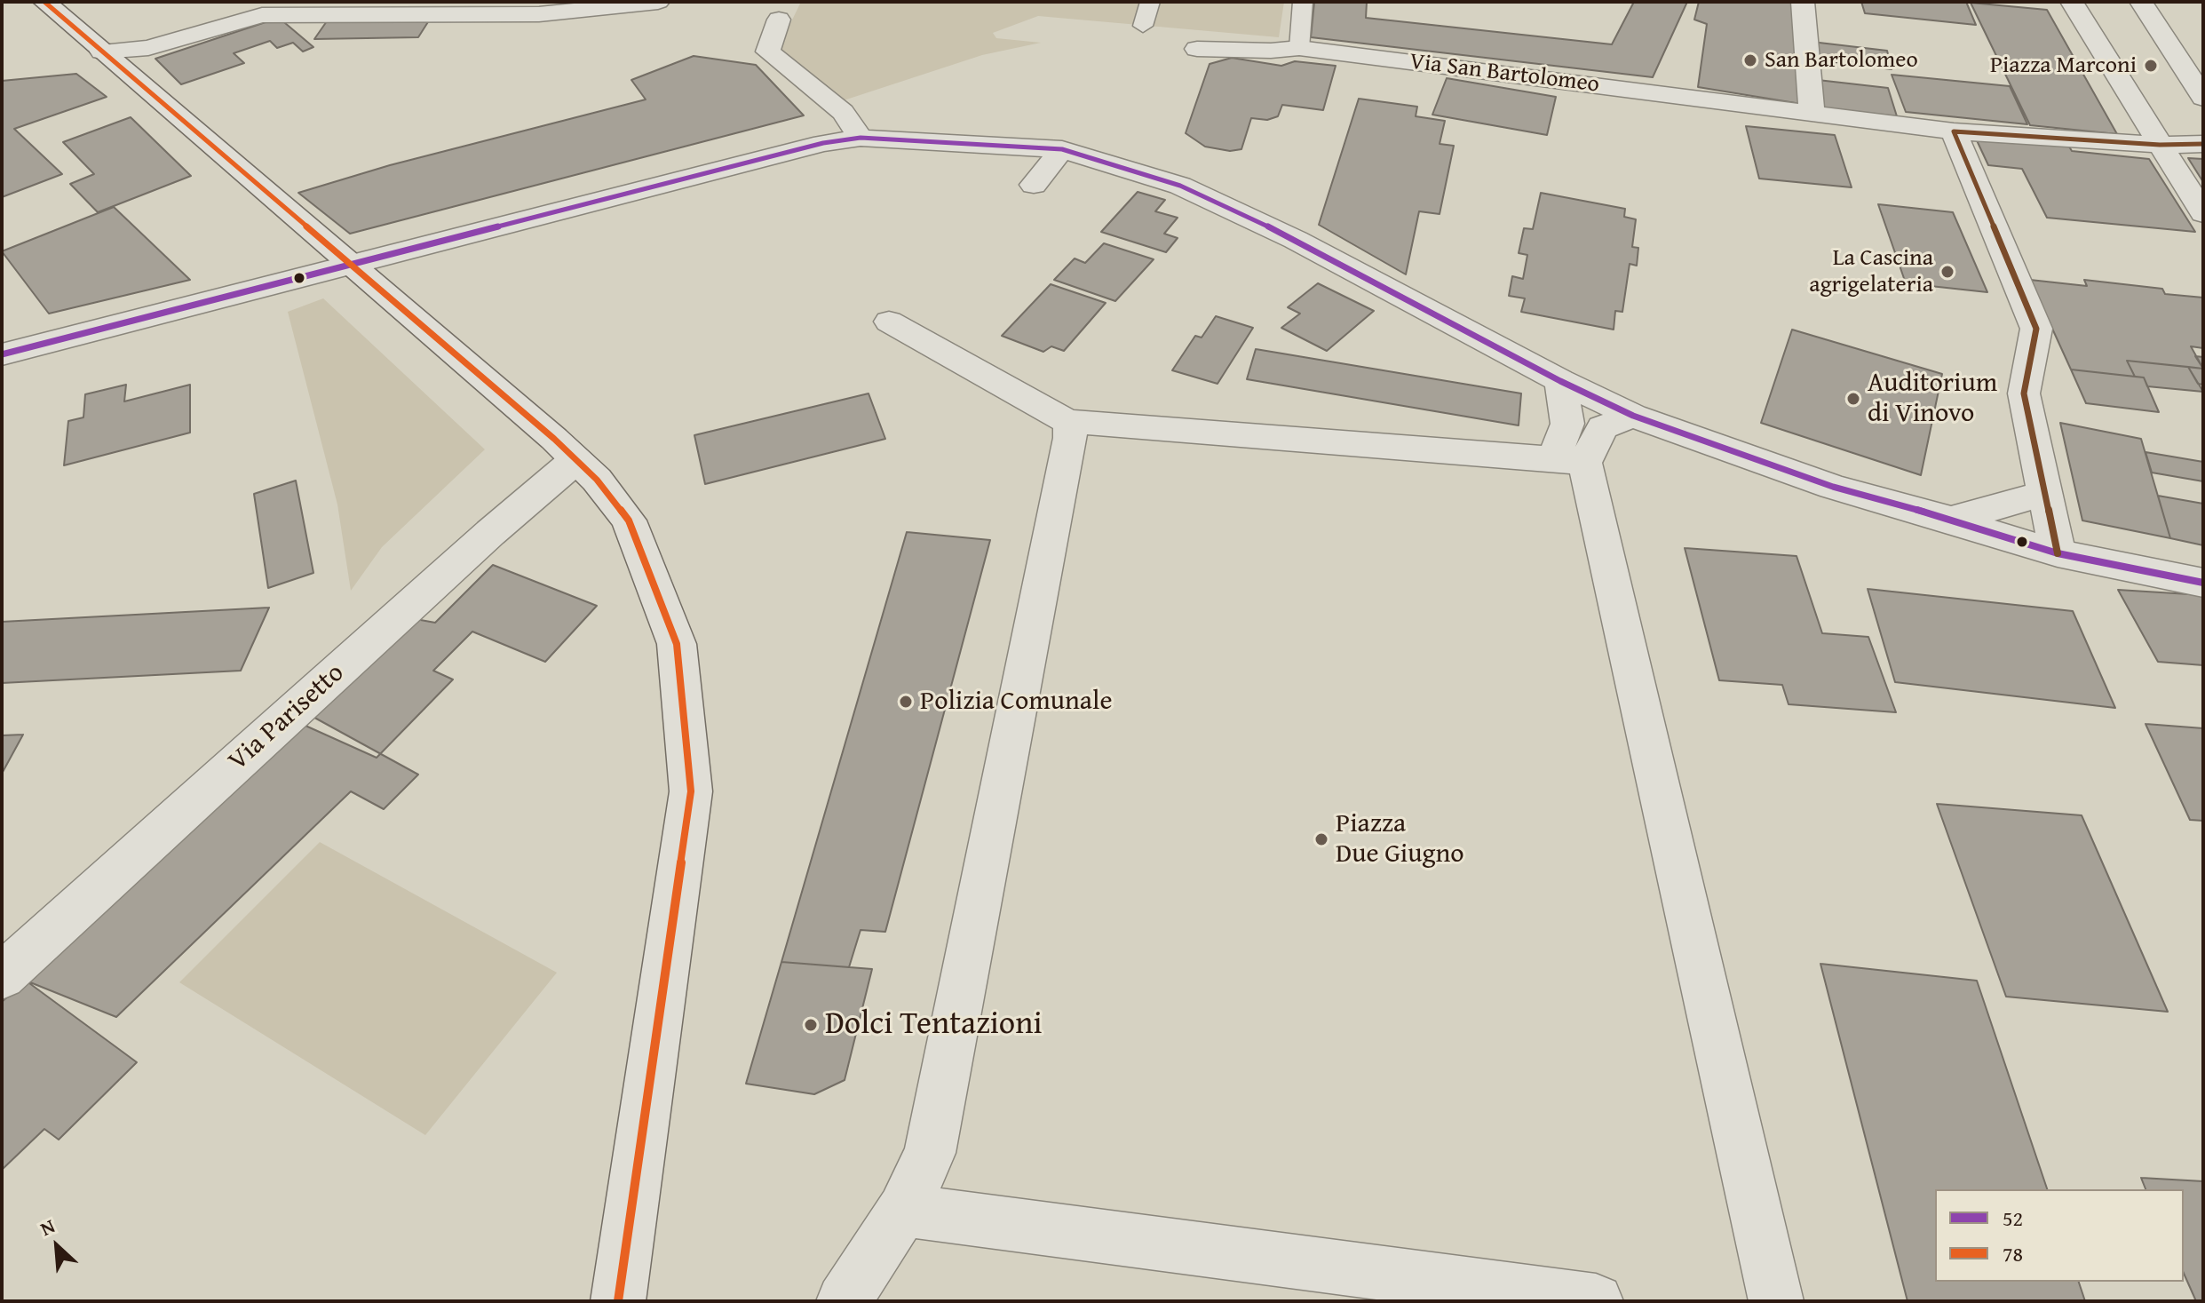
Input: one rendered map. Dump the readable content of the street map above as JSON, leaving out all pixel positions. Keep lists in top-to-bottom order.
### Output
{
  "streets": {
    "street": ["Via San Bartolomeo", "Via Parisetto"]
  },
  "places": [
    "San Bartolomeo",
    "Piazza Marconi",
    "La Cascina agrigelateria",
    "Auditorium di Vinovo",
    "Polizia Comunale",
    "Piazza Due Giugno",
    "Dolci Tentazioni"
  ],
  "lines": ["transit line 78", "transit line 52"],
  "legend": ["52", "78"],
  "north": "top left"
}
